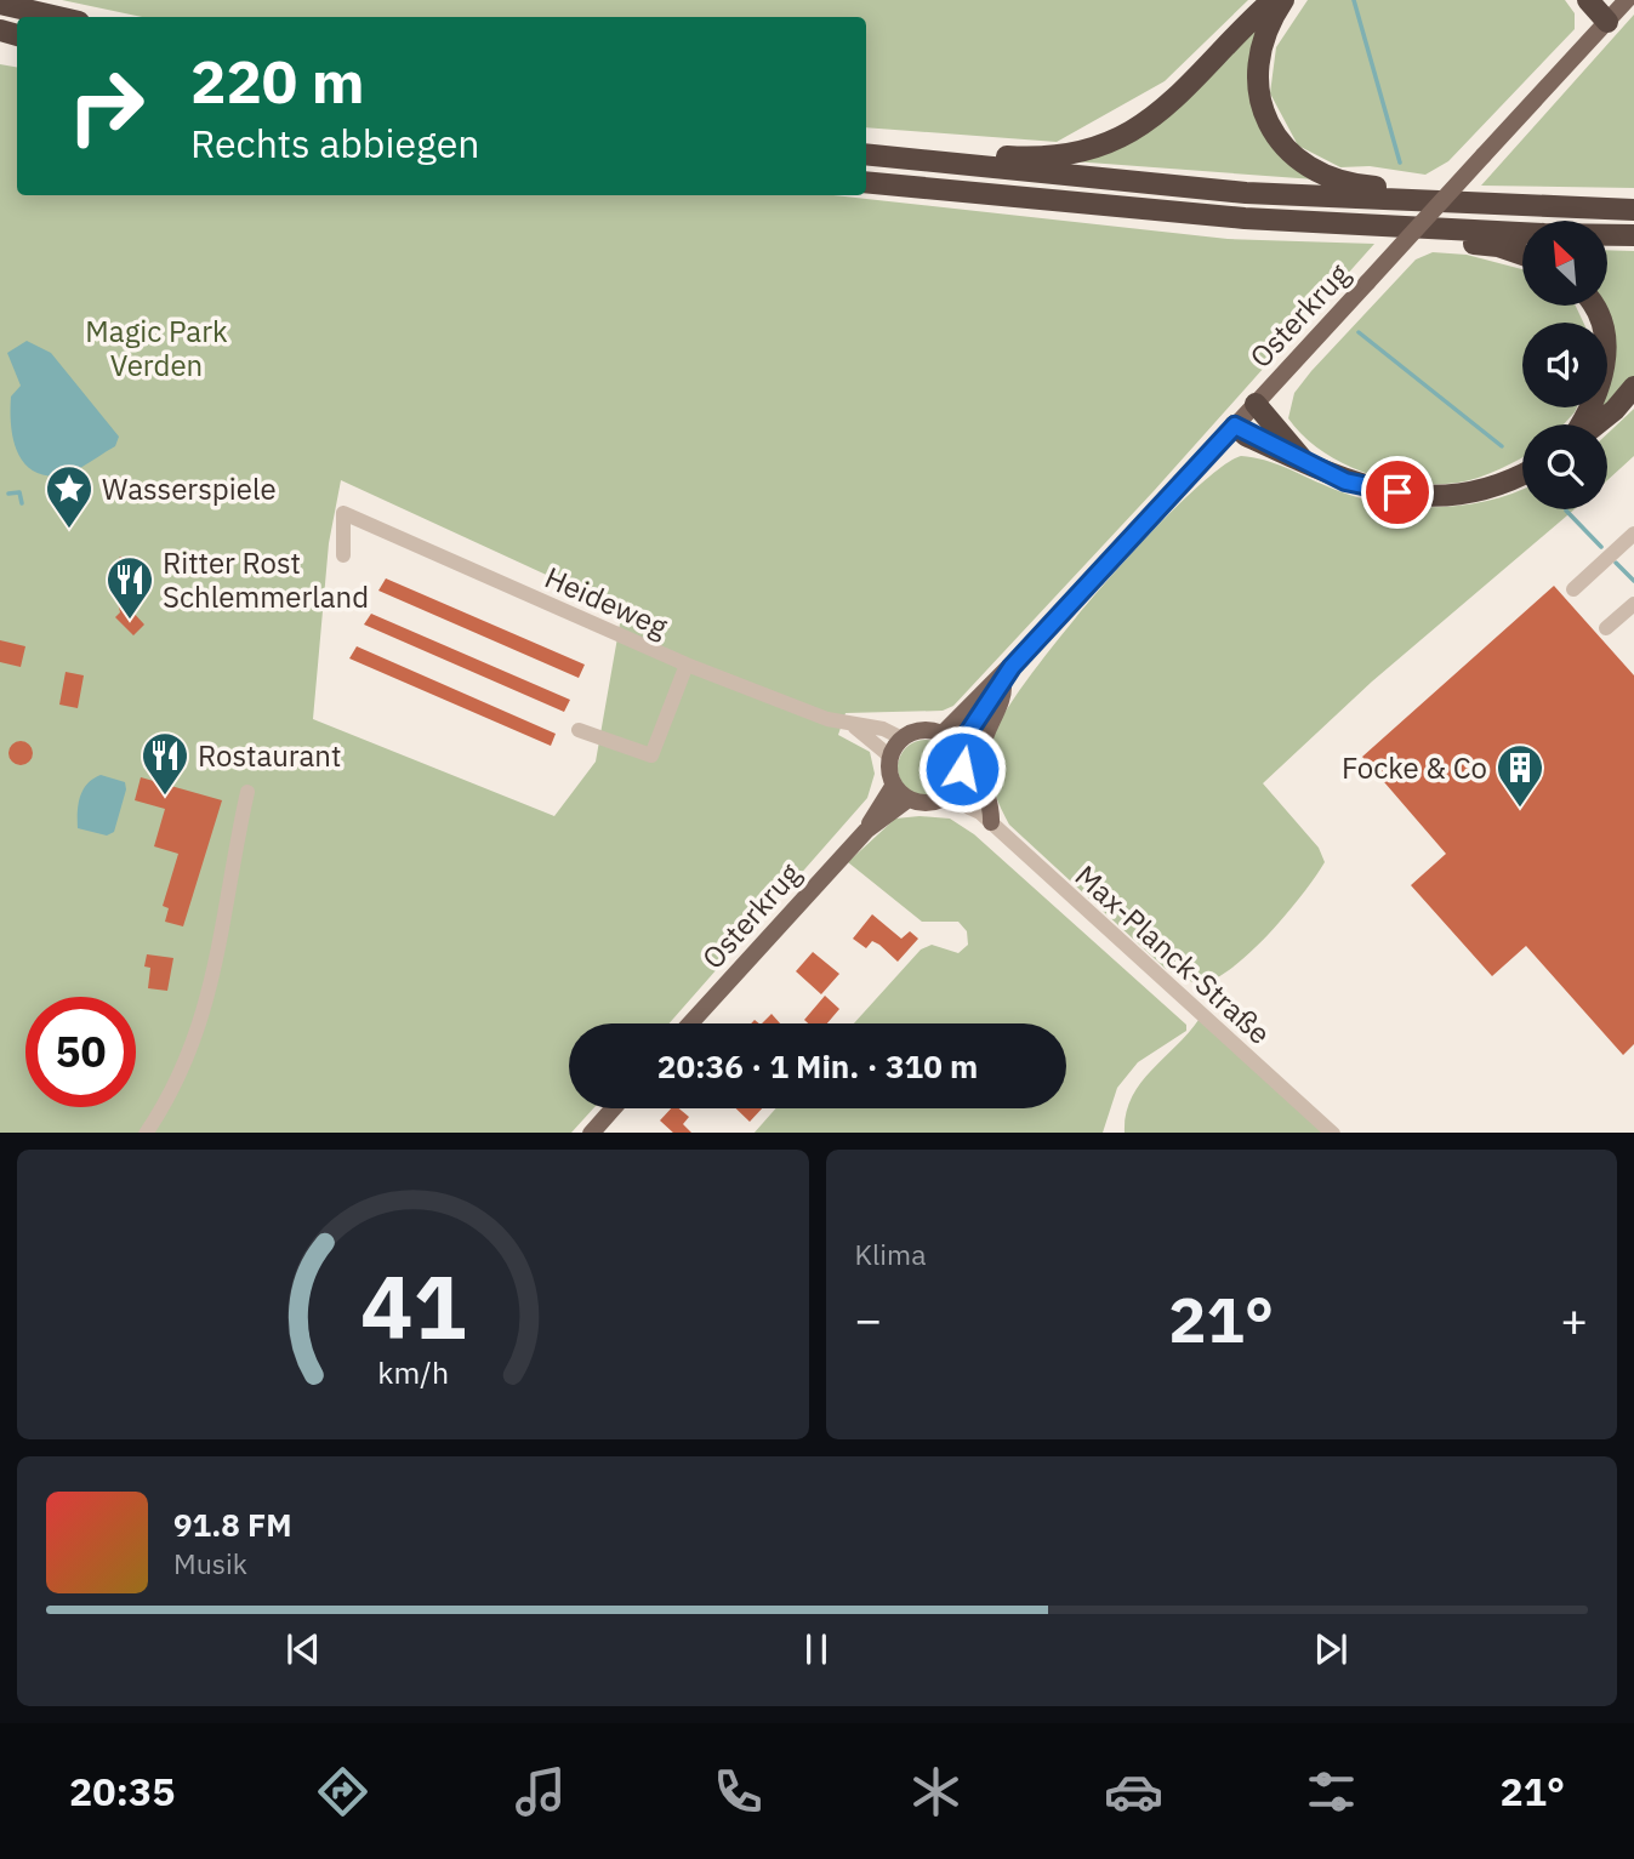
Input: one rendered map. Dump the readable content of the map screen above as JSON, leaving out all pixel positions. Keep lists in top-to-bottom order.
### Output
{
  "streets": {
    "main road": ["Osterkrug"],
    "street": ["Heideweg", "Max-Planck-Straße"]
  },
  "crossings": [
    ["Osterkrug", "Heideweg"],
    ["Osterkrug", "Max-Planck-Straße"],
    ["Heideweg", "Max-Planck-Straße"]
  ],
  "parks": ["Magic Park Verden"],
  "places": {
    "place": ["Wasserspiele"],
    "restaurant": ["Ritter Rost Schlemmerland", "Rostaurant"],
    "building": ["Focke & Co"]
  },
  "north": "top left",
  "page": {
    "turn": ["220 m", "Rechts abbiegen"],
    "limit": "50",
    "trip": "20:36 · 1 Min. · 310 m",
    "tile": "Klima",
    "heat": ["−", "21°", "+"],
    "song": ["91.8 FM", "Musik"],
    "tabs": ["20:35", "21°"],
    "gauge": ["41", "km/h"]
  }
}
